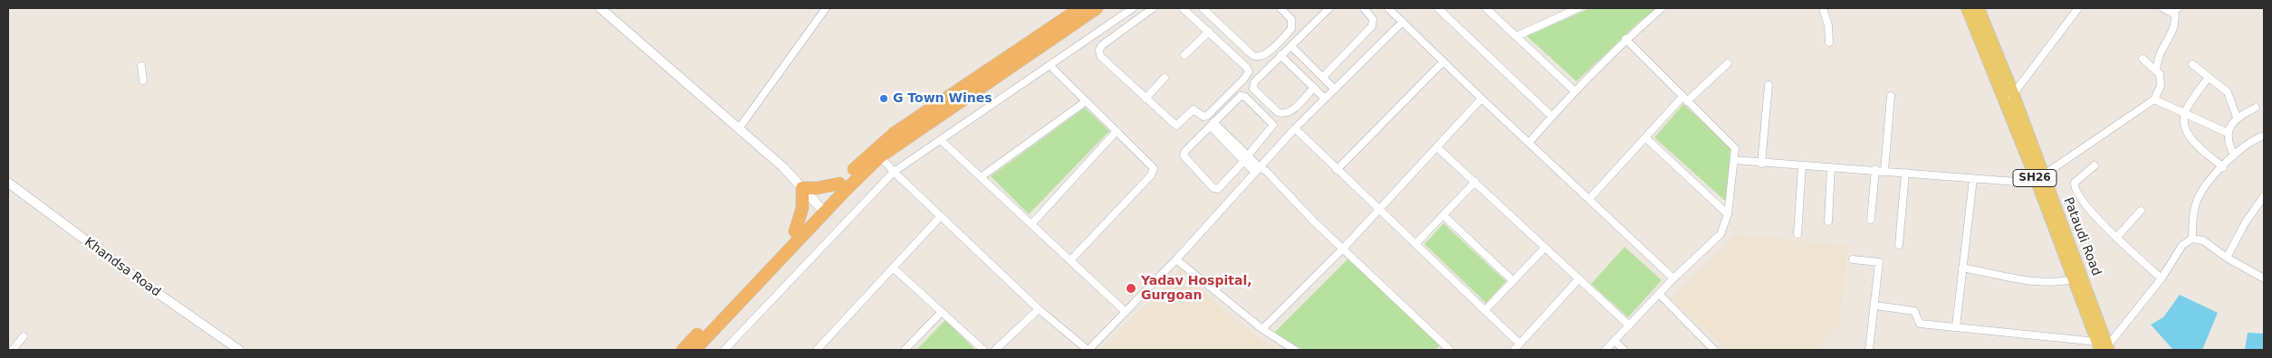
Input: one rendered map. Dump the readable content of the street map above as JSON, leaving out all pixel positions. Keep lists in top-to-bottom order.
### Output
{
  "streets": {
    "main road": ["SH26"],
    "street": ["Khandsa Road"]
  },
  "places": ["G Town Wines", "Yadav Hospital, Gurgoan"]
}
